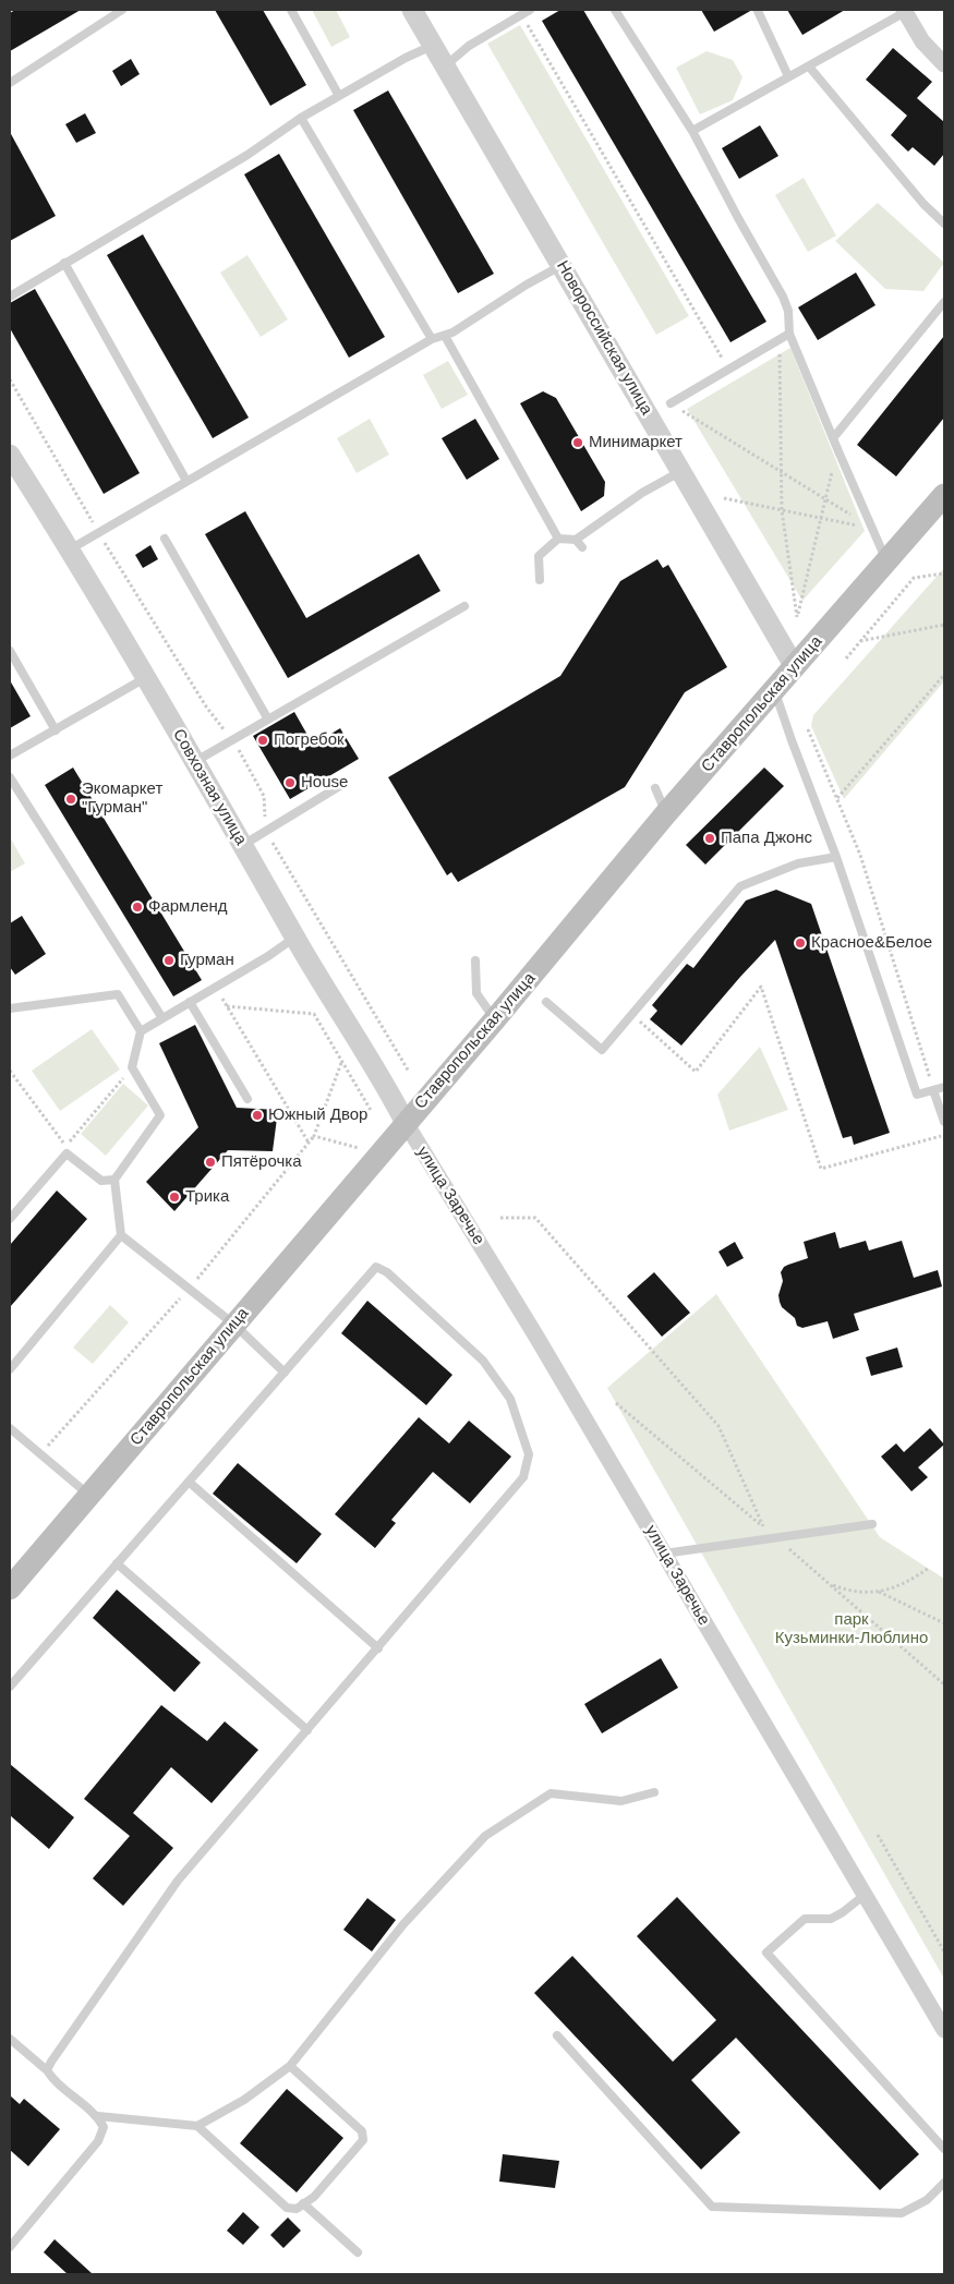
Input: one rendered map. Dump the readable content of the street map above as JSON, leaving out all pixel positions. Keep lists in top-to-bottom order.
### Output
{
  "streets": {
    "main road": ["Ставропольская улица"],
    "street": ["Новороссийская улица", "Совхозная улица", "улица Заречье"]
  },
  "crossings": [
    ["Новороссийская улица", "Ставропольская улица"],
    ["Ставропольская улица", "Совхозная улица"],
    ["Ставропольская улица", "улица Заречье"],
    ["Совхозная улица", "улица Заречье"]
  ],
  "parks": ["парк Кузьминки-Люблино"],
  "places": [
    "Минимаркет",
    "Погребок",
    "House",
    "Экомаркет \"Гурман\"",
    "Папа Джонс",
    "Фармленд",
    "Красное&Белое",
    "Гурман",
    "Южный Двор",
    "Пятёрочка",
    "Трика"
  ]
}
